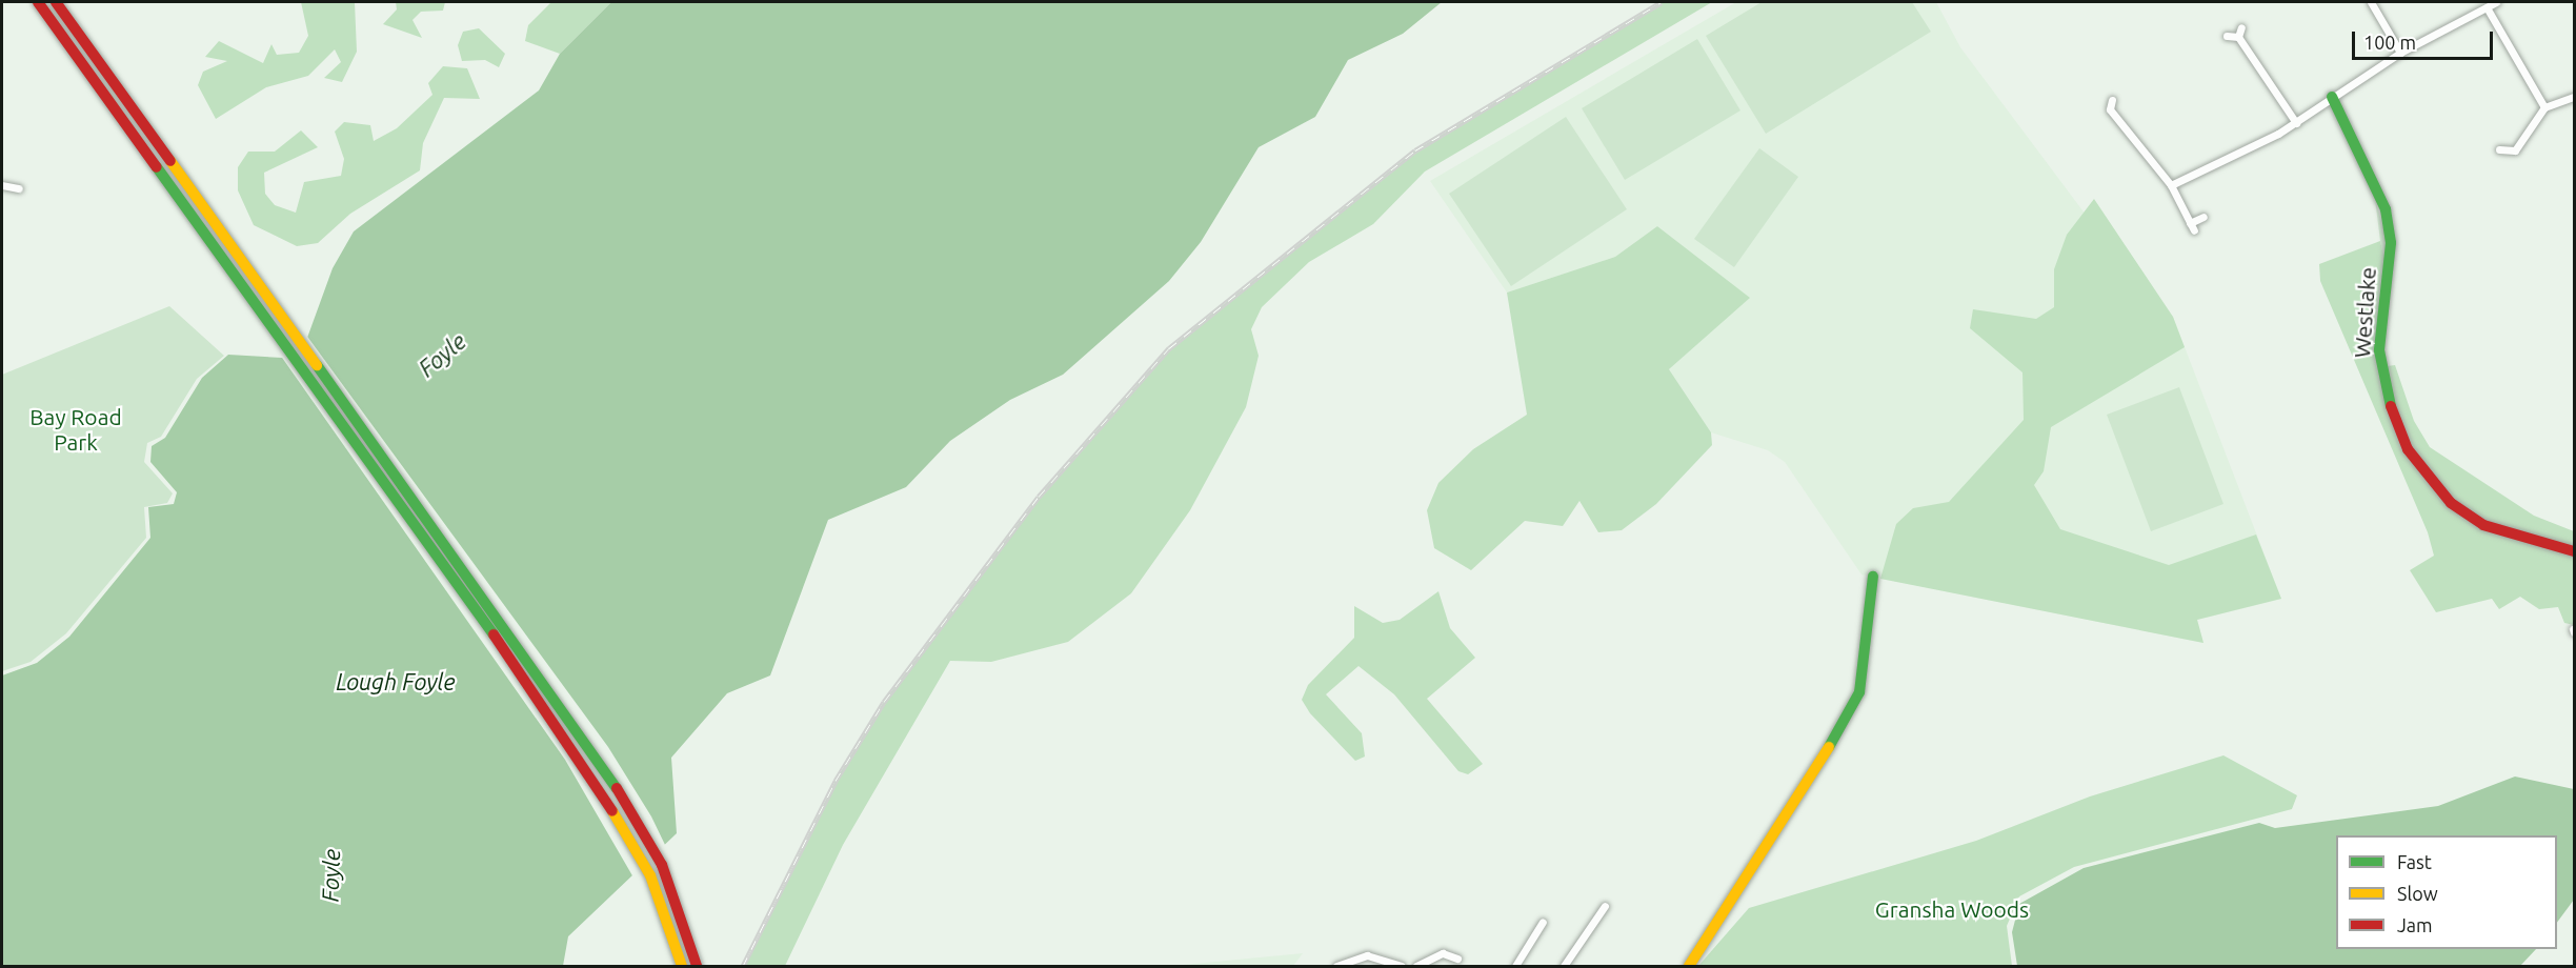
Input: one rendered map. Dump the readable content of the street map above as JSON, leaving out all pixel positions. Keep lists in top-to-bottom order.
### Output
{
  "streets": {
    "main road": ["Westlake"]
  },
  "water": ["Foyle", "Lough Foyle"],
  "parks": ["Bay Road Park", "Gransha Woods"],
  "legend": ["Fast", "Slow", "Jam"],
  "scale_bar": "100 m"
}
